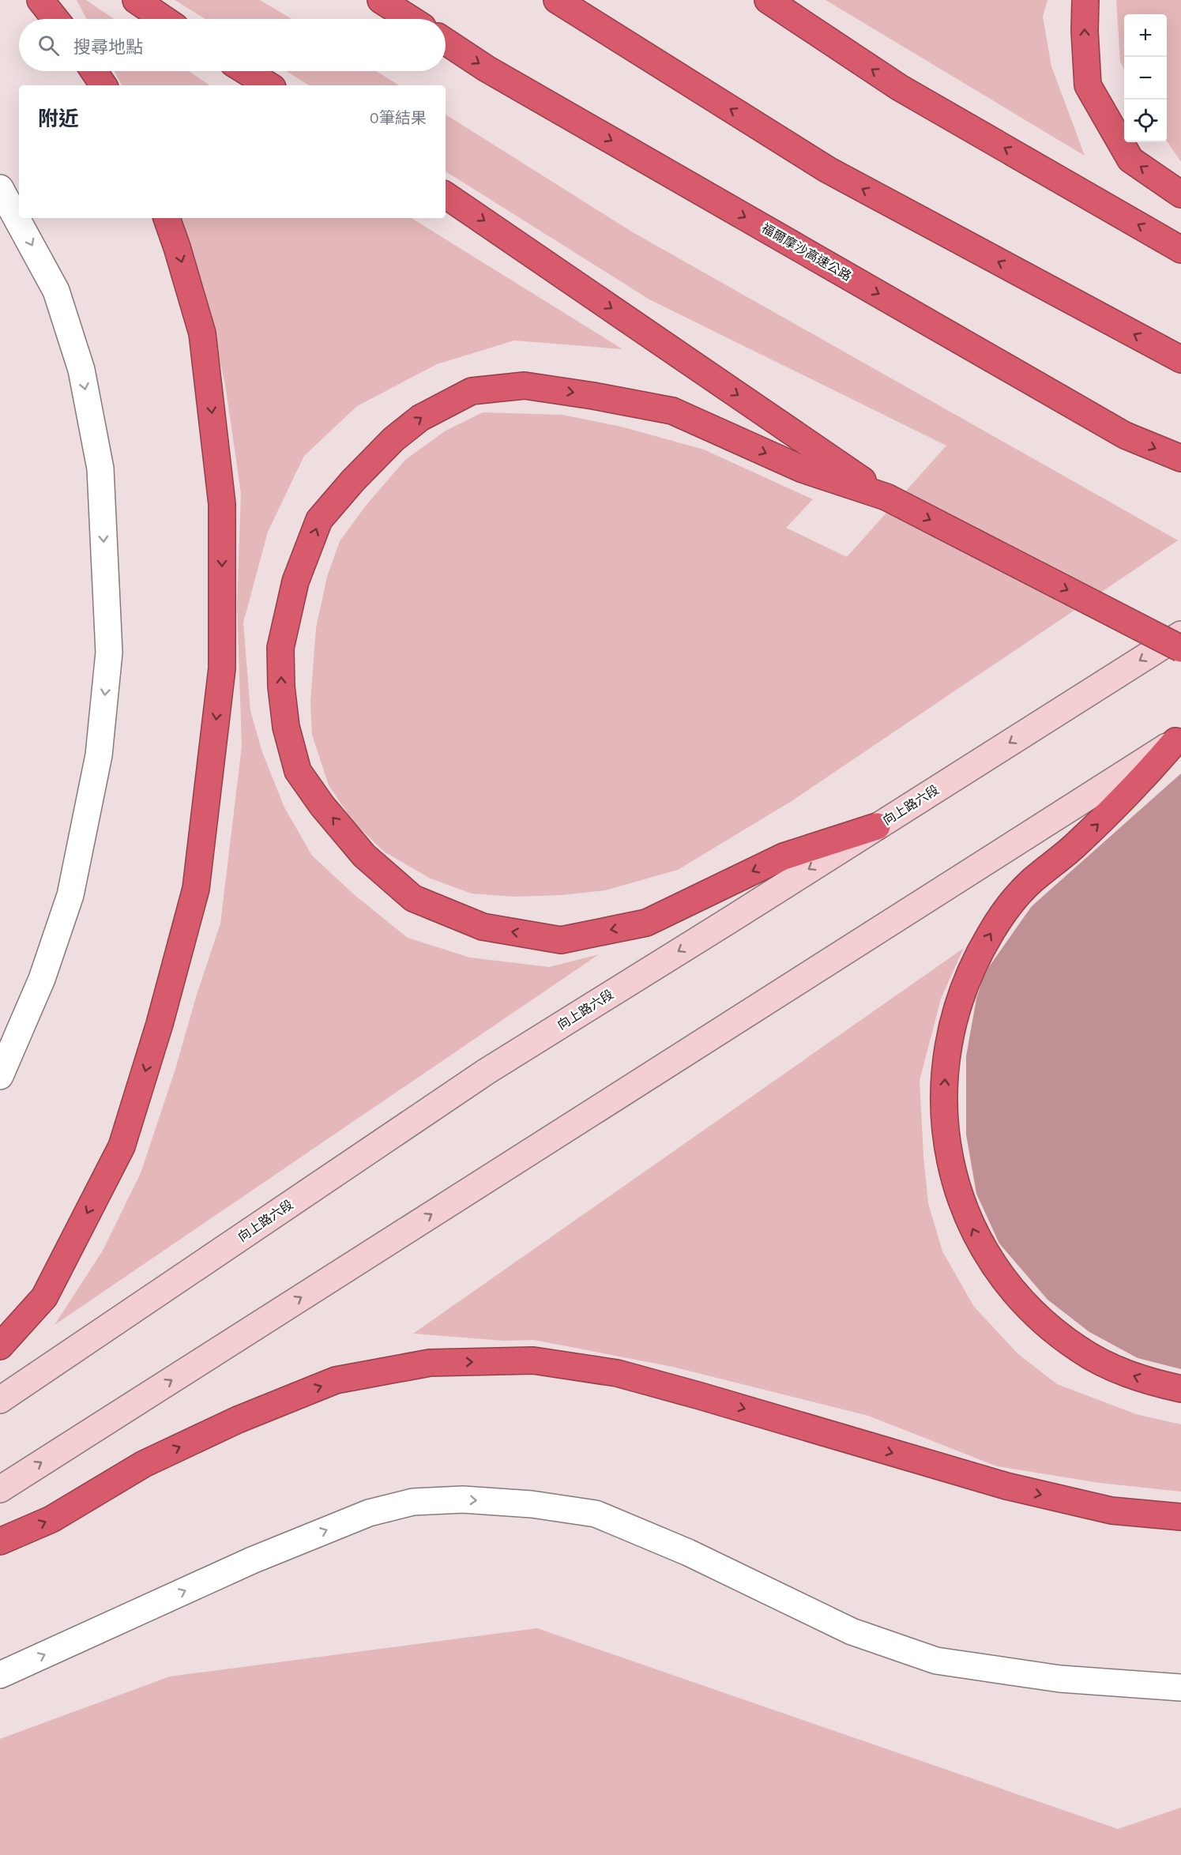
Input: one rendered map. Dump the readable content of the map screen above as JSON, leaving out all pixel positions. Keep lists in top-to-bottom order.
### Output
{
  "streets": {
    "highway": ["福爾摩沙高速公路"],
    "main road": ["向上路六段"]
  },
  "page": {
    "map_buttons": ["+", "−"],
    "search": "搜尋地點",
    "heading": ["附近", "0筆結果"]
  }
}
